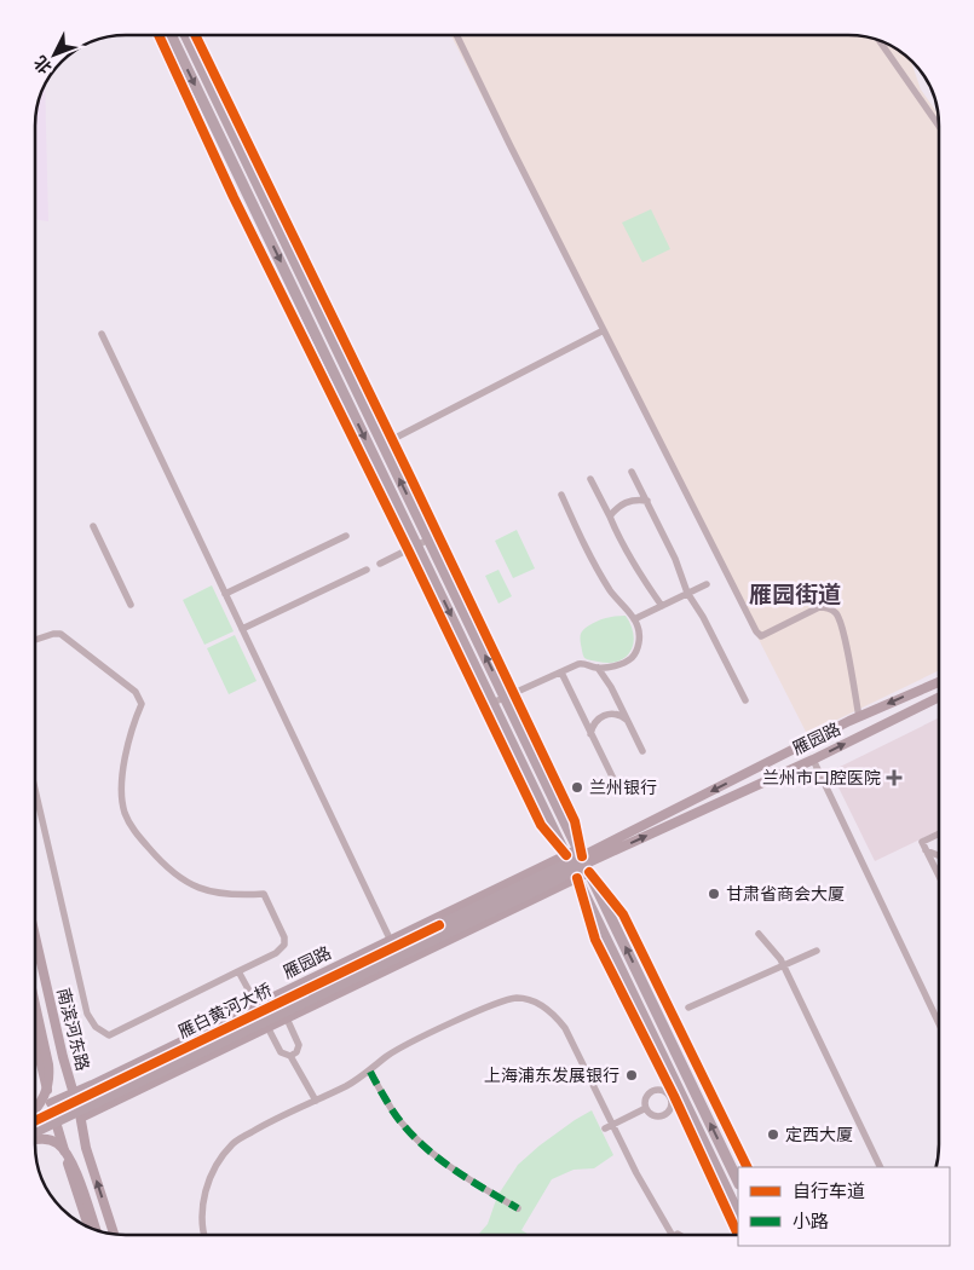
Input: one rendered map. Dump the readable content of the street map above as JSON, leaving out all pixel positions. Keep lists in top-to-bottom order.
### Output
{
  "streets": {
    "main road": ["雁园路", "雁白黄河大桥", "南滨河东路"]
  },
  "crossings": [
    ["雁园路", "雁白黄河大桥"],
    ["雁园路", "南滨河东路"]
  ],
  "districts": ["雁园街道"],
  "places": {
    "health": ["兰州市口腔医院"],
    "other": [
      "兰州银行",
      "甘肃省商会大厦",
      "上海浦东发展银行",
      "定西大厦"
    ]
  },
  "legend": ["自行车道", "小路"],
  "north": "bottom left"
}
